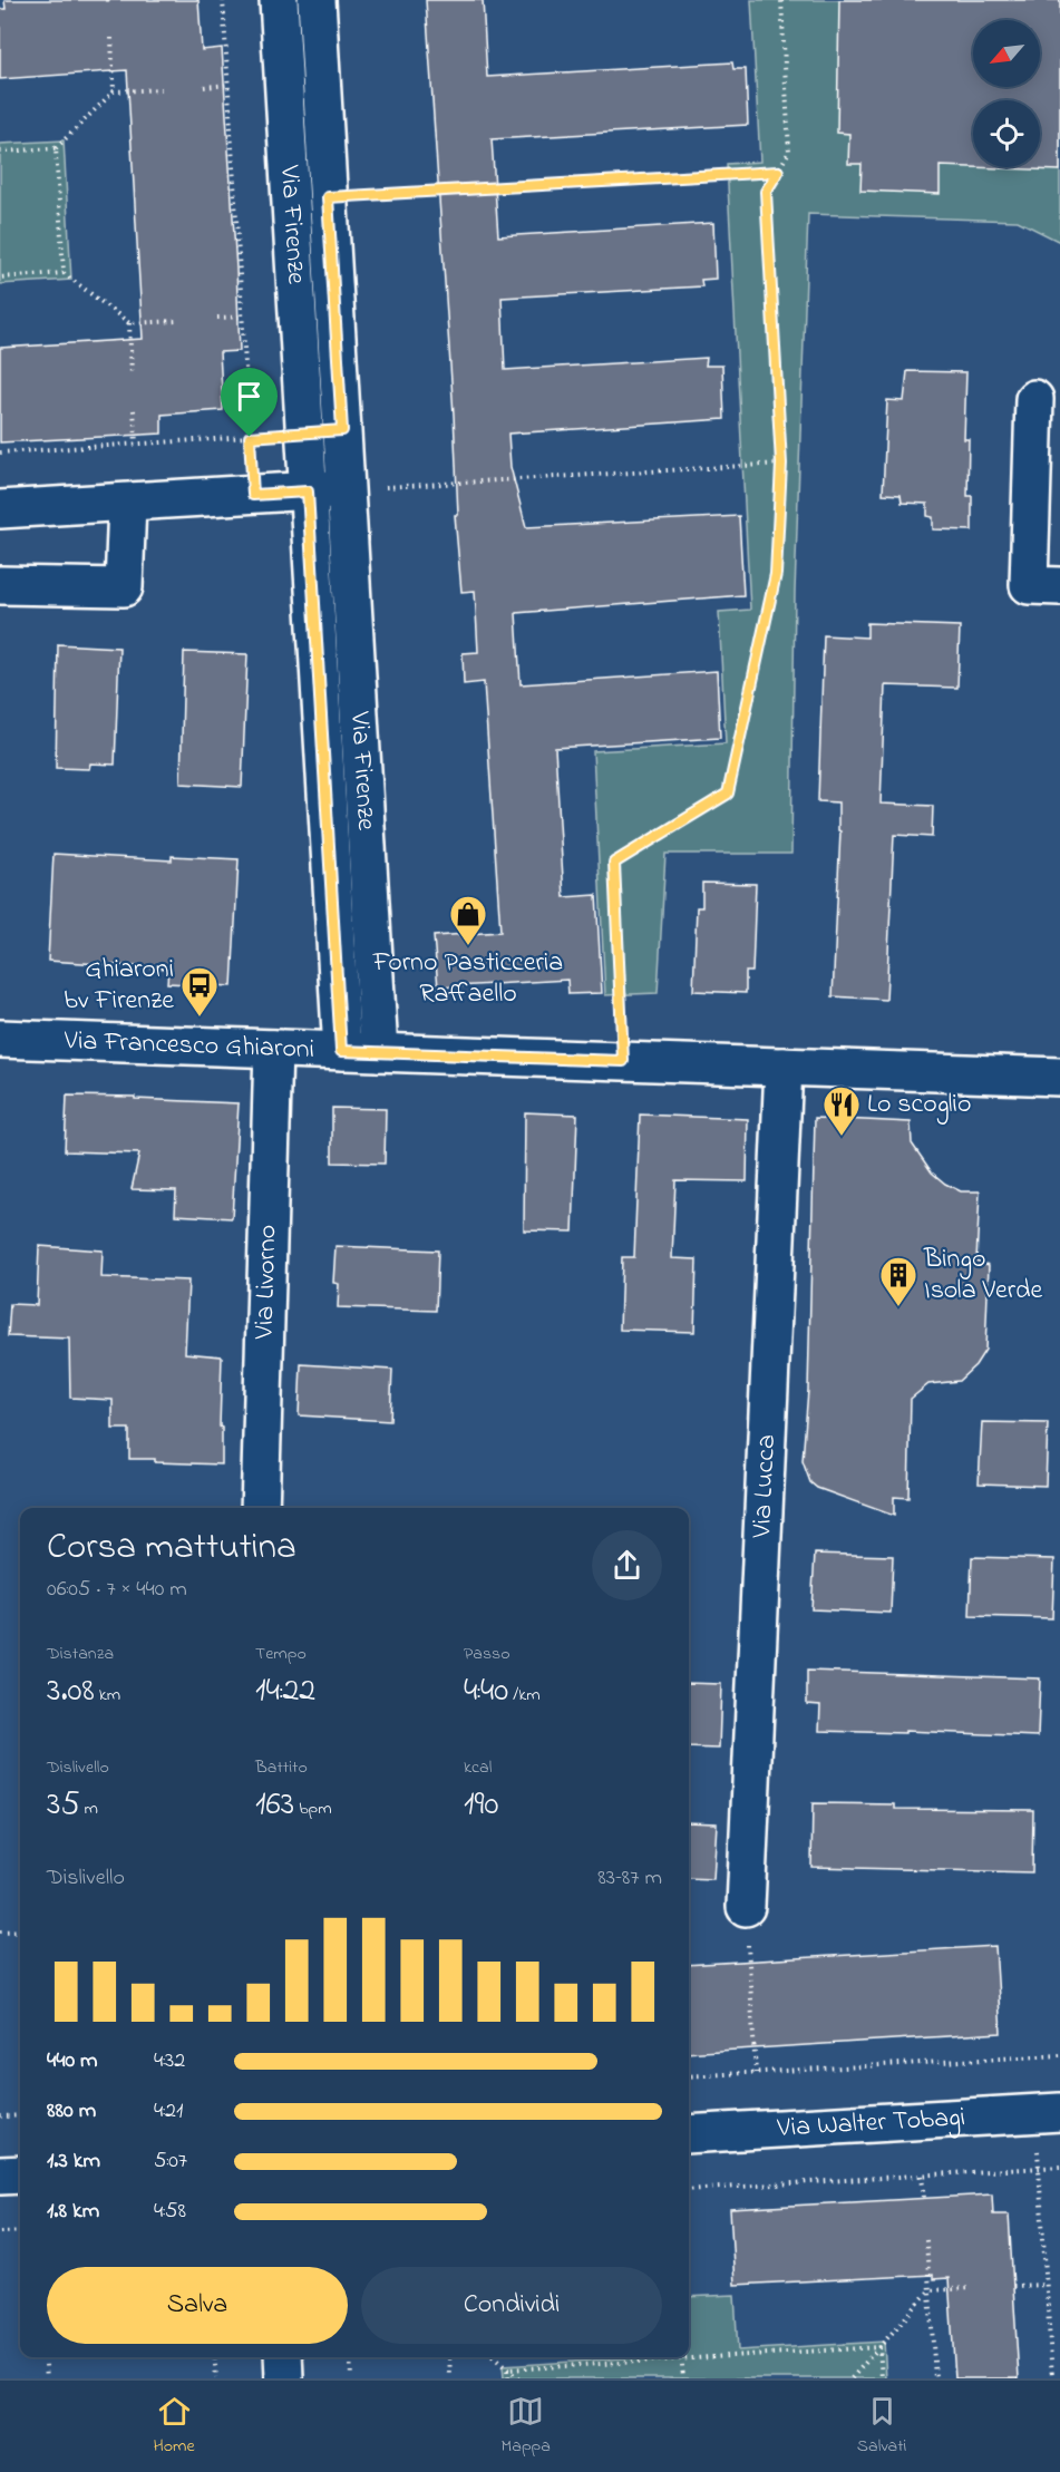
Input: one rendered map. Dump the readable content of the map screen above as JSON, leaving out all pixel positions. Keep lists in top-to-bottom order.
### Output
{
  "streets": {
    "street": [
      "Via Firenze",
      "Via Francesco Ghiaroni",
      "Via Livorno",
      "Via Lucca",
      "Via Walter Tobagi"
    ]
  },
  "crossings": [
    ["Via Firenze", "Via Francesco Ghiaroni"],
    ["Via Francesco Ghiaroni", "Via Livorno"],
    ["Via Francesco Ghiaroni", "Via Lucca"]
  ],
  "places": {
    "shop": ["Forno Pasticceria Raffaello"],
    "bus stop": ["Ghiaroni bv Firenze"],
    "restaurant": ["Lo scoglio"],
    "building": ["Bingo Isola Verde"]
  },
  "north": "bottom left",
  "page": {
    "heading": ["Corsa mattutina", "06:05 · 7 × 440 m"],
    "stats": [
      ["Distanza", "3.08 km"],
      ["Tempo", "14:22"],
      ["Passo", "4:40 /km"],
      ["Dislivello", "35 m"],
      ["Battito", "163 bpm"],
      ["kcal", "190"]
    ],
    "chart": ["Dislivello", "83–87 m"],
    "list": [
      {
        "name": "440 m",
        "note": "4:32"
      },
      {
        "name": "880 m",
        "note": "4:21"
      },
      {
        "name": "1.3 km",
        "note": "5:07"
      },
      {
        "name": "1.8 km",
        "note": "4:58"
      }
    ],
    "buttons": ["Salva", "Condividi"],
    "tabs": ["Home", "Mappa", "Salvati"]
  }
}
